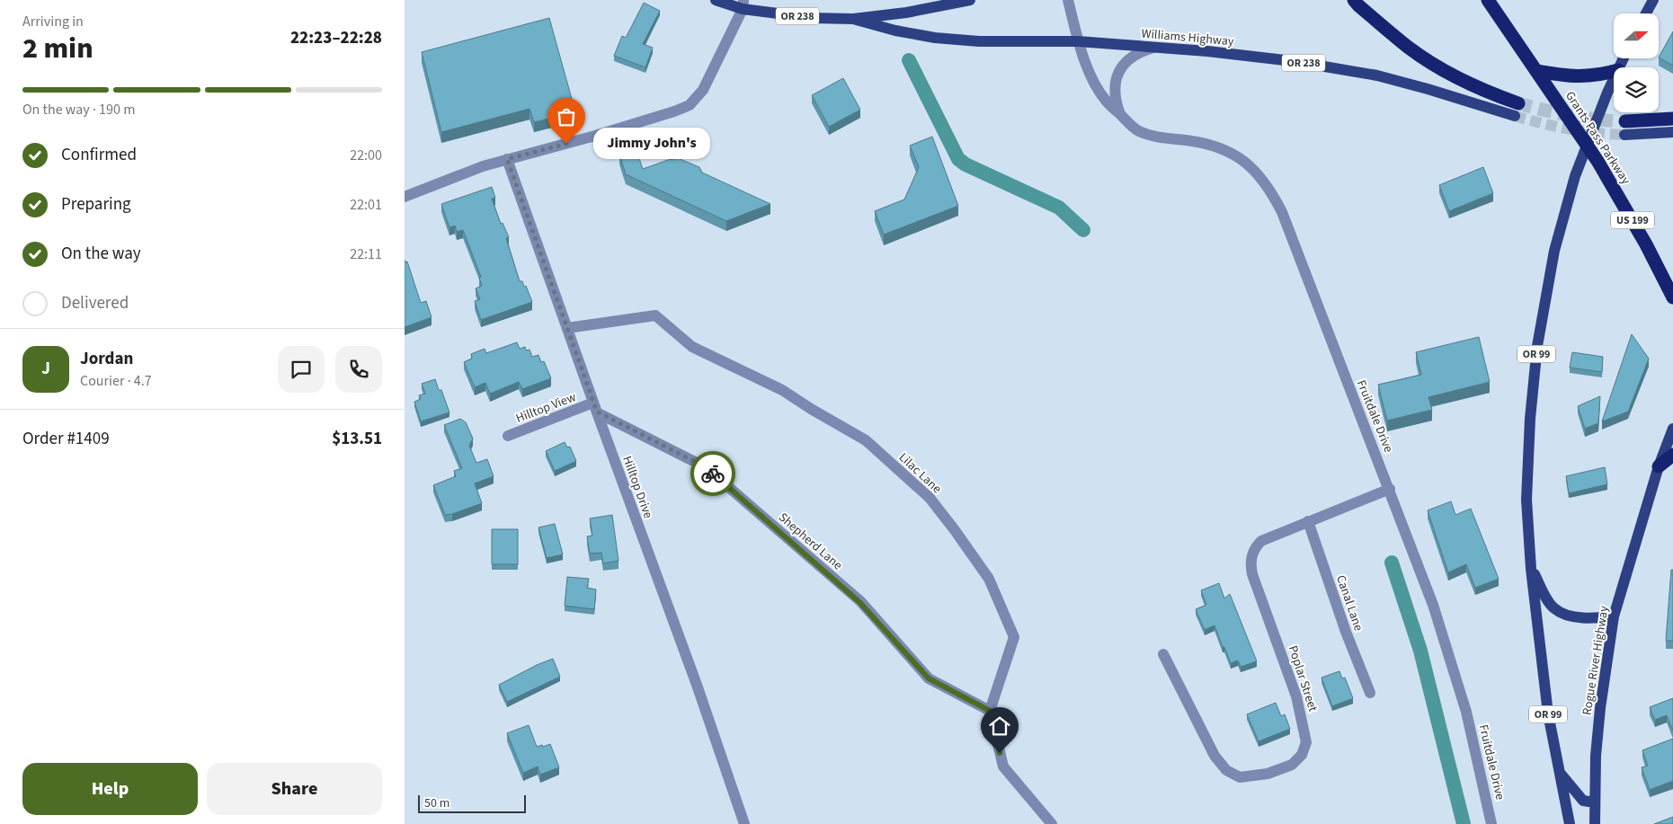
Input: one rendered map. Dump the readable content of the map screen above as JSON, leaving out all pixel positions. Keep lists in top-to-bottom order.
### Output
{
  "streets": {
    "highway": ["Grants Pass Parkway", "US 199"],
    "main road": [
      "OR 238",
      "Williams Highway",
      "OR 99",
      "Rogue River Highway"
    ],
    "street": [
      "Hilltop View",
      "Fruitdale Drive",
      "Lilac Lane",
      "Hilltop Drive",
      "Shepherd Lane",
      "Canal Lane",
      "Poplar Street"
    ]
  },
  "crossings": [
    ["Williams Highway", "Fruitdale Drive"],
    ["Grants Pass Parkway", "OR 99"],
    ["Hilltop View", "Hilltop Drive"],
    ["Hilltop View", "Shepherd Lane"],
    ["Fruitdale Drive", "Poplar Street"],
    ["Lilac Lane", "Hilltop Drive"],
    ["Lilac Lane", "Shepherd Lane"],
    ["Hilltop Drive", "Shepherd Lane"],
    ["Canal Lane", "Poplar Street"]
  ],
  "places": ["Jimmy John's"],
  "scale_bar": "50 m",
  "north": "right",
  "page": {
    "heading": ["2 min", "Arriving in", "22:23–22:28"],
    "panel": [
      "Jordan",
      "Courier · 4.7",
      "Order #1409",
      "$13.51"
    ],
    "bar": "On the way · 190 m",
    "bubble": "Jimmy John's",
    "list": [
      ["Confirmed", "22:00"],
      ["Preparing", "22:01"],
      ["On the way", "22:11"],
      "Delivered"
    ],
    "round": "J",
    "buttons": ["Help", "Share"],
    "scale": "50 m"
  }
}
